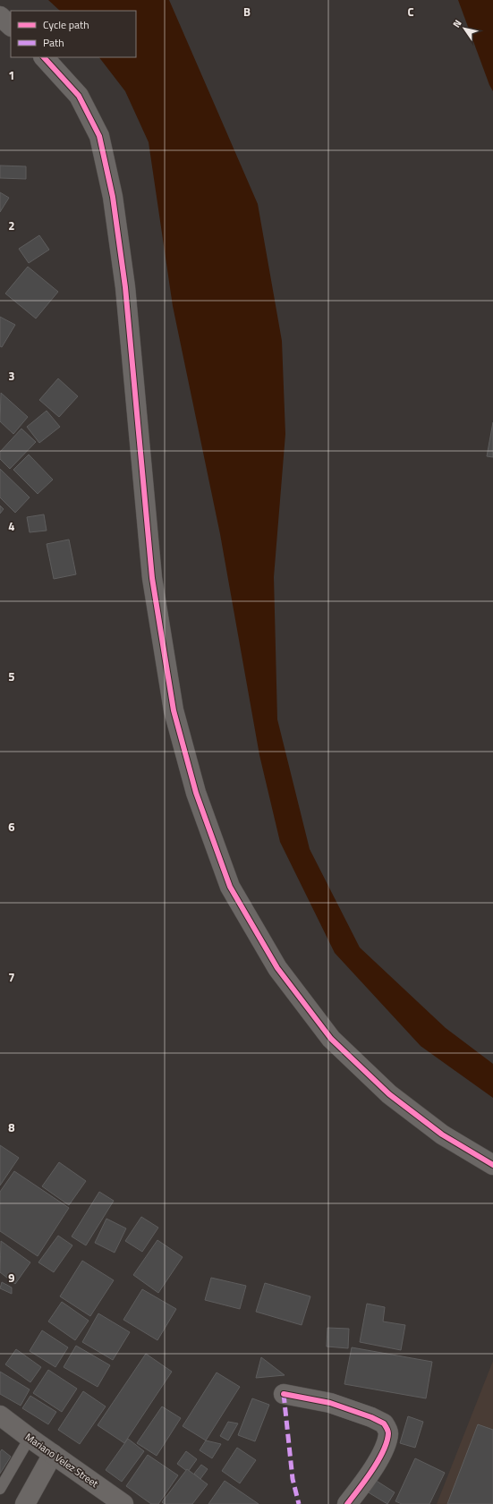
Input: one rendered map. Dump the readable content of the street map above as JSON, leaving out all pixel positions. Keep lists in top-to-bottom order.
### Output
{
  "streets": {
    "street": ["Mariano Velez Street"]
  },
  "legend": ["Cycle path", "Path"],
  "north": "top left",
  "grid": {
    "columns": ["B", "C"],
    "rows": [
      "1",
      "2",
      "3",
      "4",
      "5",
      "6",
      "7",
      "8",
      "9"
    ]
  }
}
